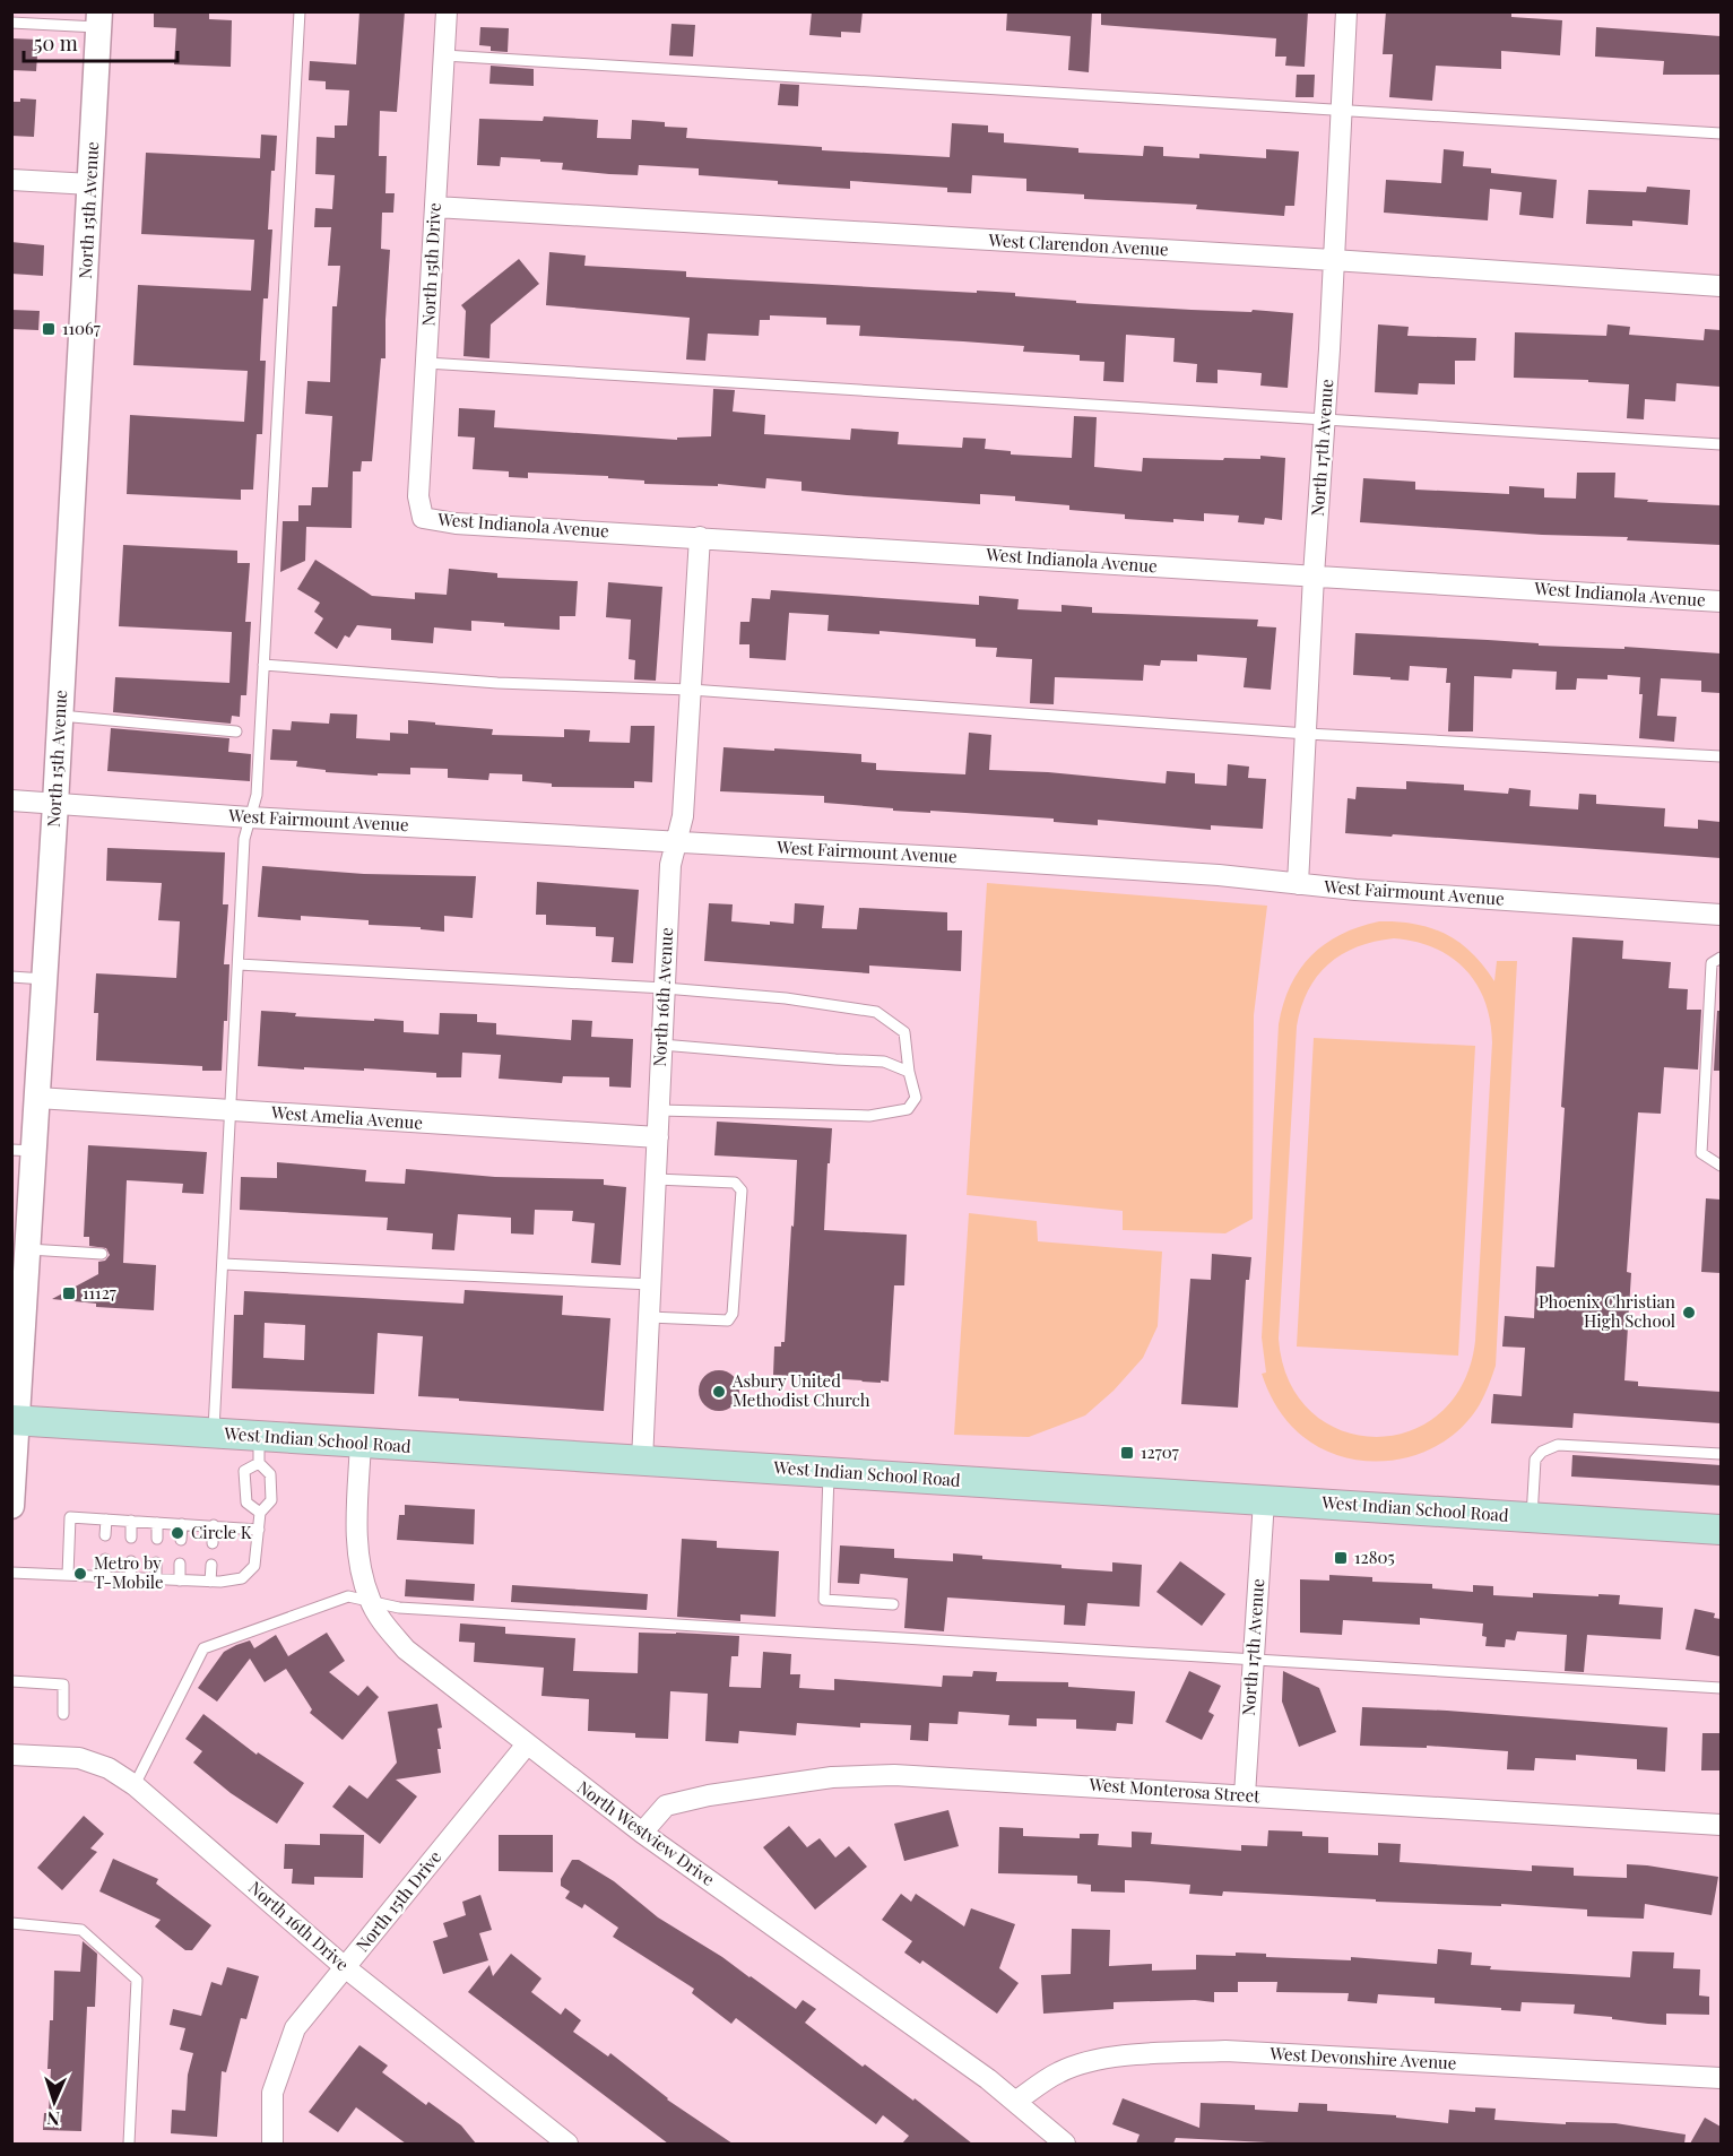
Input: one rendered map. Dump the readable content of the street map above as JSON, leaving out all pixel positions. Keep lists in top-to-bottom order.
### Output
{
  "streets": {
    "main road": ["West Indian School Road"],
    "street": [
      "North 15th Avenue",
      "West Clarendon Avenue",
      "North 15th Drive",
      "North 17th Avenue",
      "West Indianola Avenue",
      "West Fairmount Avenue",
      "North 16th Avenue",
      "West Amelia Avenue",
      "West Monterosa Street",
      "North Westview Drive",
      "North 16th Drive",
      "West Devonshire Avenue"
    ]
  },
  "crossings": [
    ["North 15th Avenue", "West Fairmount Avenue"],
    ["North 15th Avenue", "West Amelia Avenue"],
    ["North 15th Avenue", "West Indian School Road"],
    ["West Clarendon Avenue", "North 15th Drive"],
    ["West Clarendon Avenue", "North 17th Avenue"],
    ["North 15th Drive", "West Indianola Avenue"],
    ["North 15th Drive", "North Westview Drive"],
    ["North 15th Drive", "North 16th Drive"],
    ["North 17th Avenue", "West Indianola Avenue"],
    ["North 17th Avenue", "West Fairmount Avenue"],
    ["North 17th Avenue", "West Indian School Road"],
    ["North 17th Avenue", "West Monterosa Street"],
    ["West Indianola Avenue", "North 16th Avenue"],
    ["West Fairmount Avenue", "North 16th Avenue"],
    ["North 16th Avenue", "West Amelia Avenue"],
    ["North 16th Avenue", "West Indian School Road"],
    ["West Indian School Road", "North Westview Drive"],
    ["West Monterosa Street", "North Westview Drive"],
    ["North Westview Drive", "West Devonshire Avenue"]
  ],
  "places": {
    "transit": [
      "11067",
      "11127",
      "12707",
      "12805"
    ],
    "other": [
      "Phoenix Christian High School",
      "Asbury United Methodist Church",
      "Circle K",
      "Metro by T-Mobile"
    ]
  },
  "scale_bar": "50 m",
  "north": "bottom"
}
